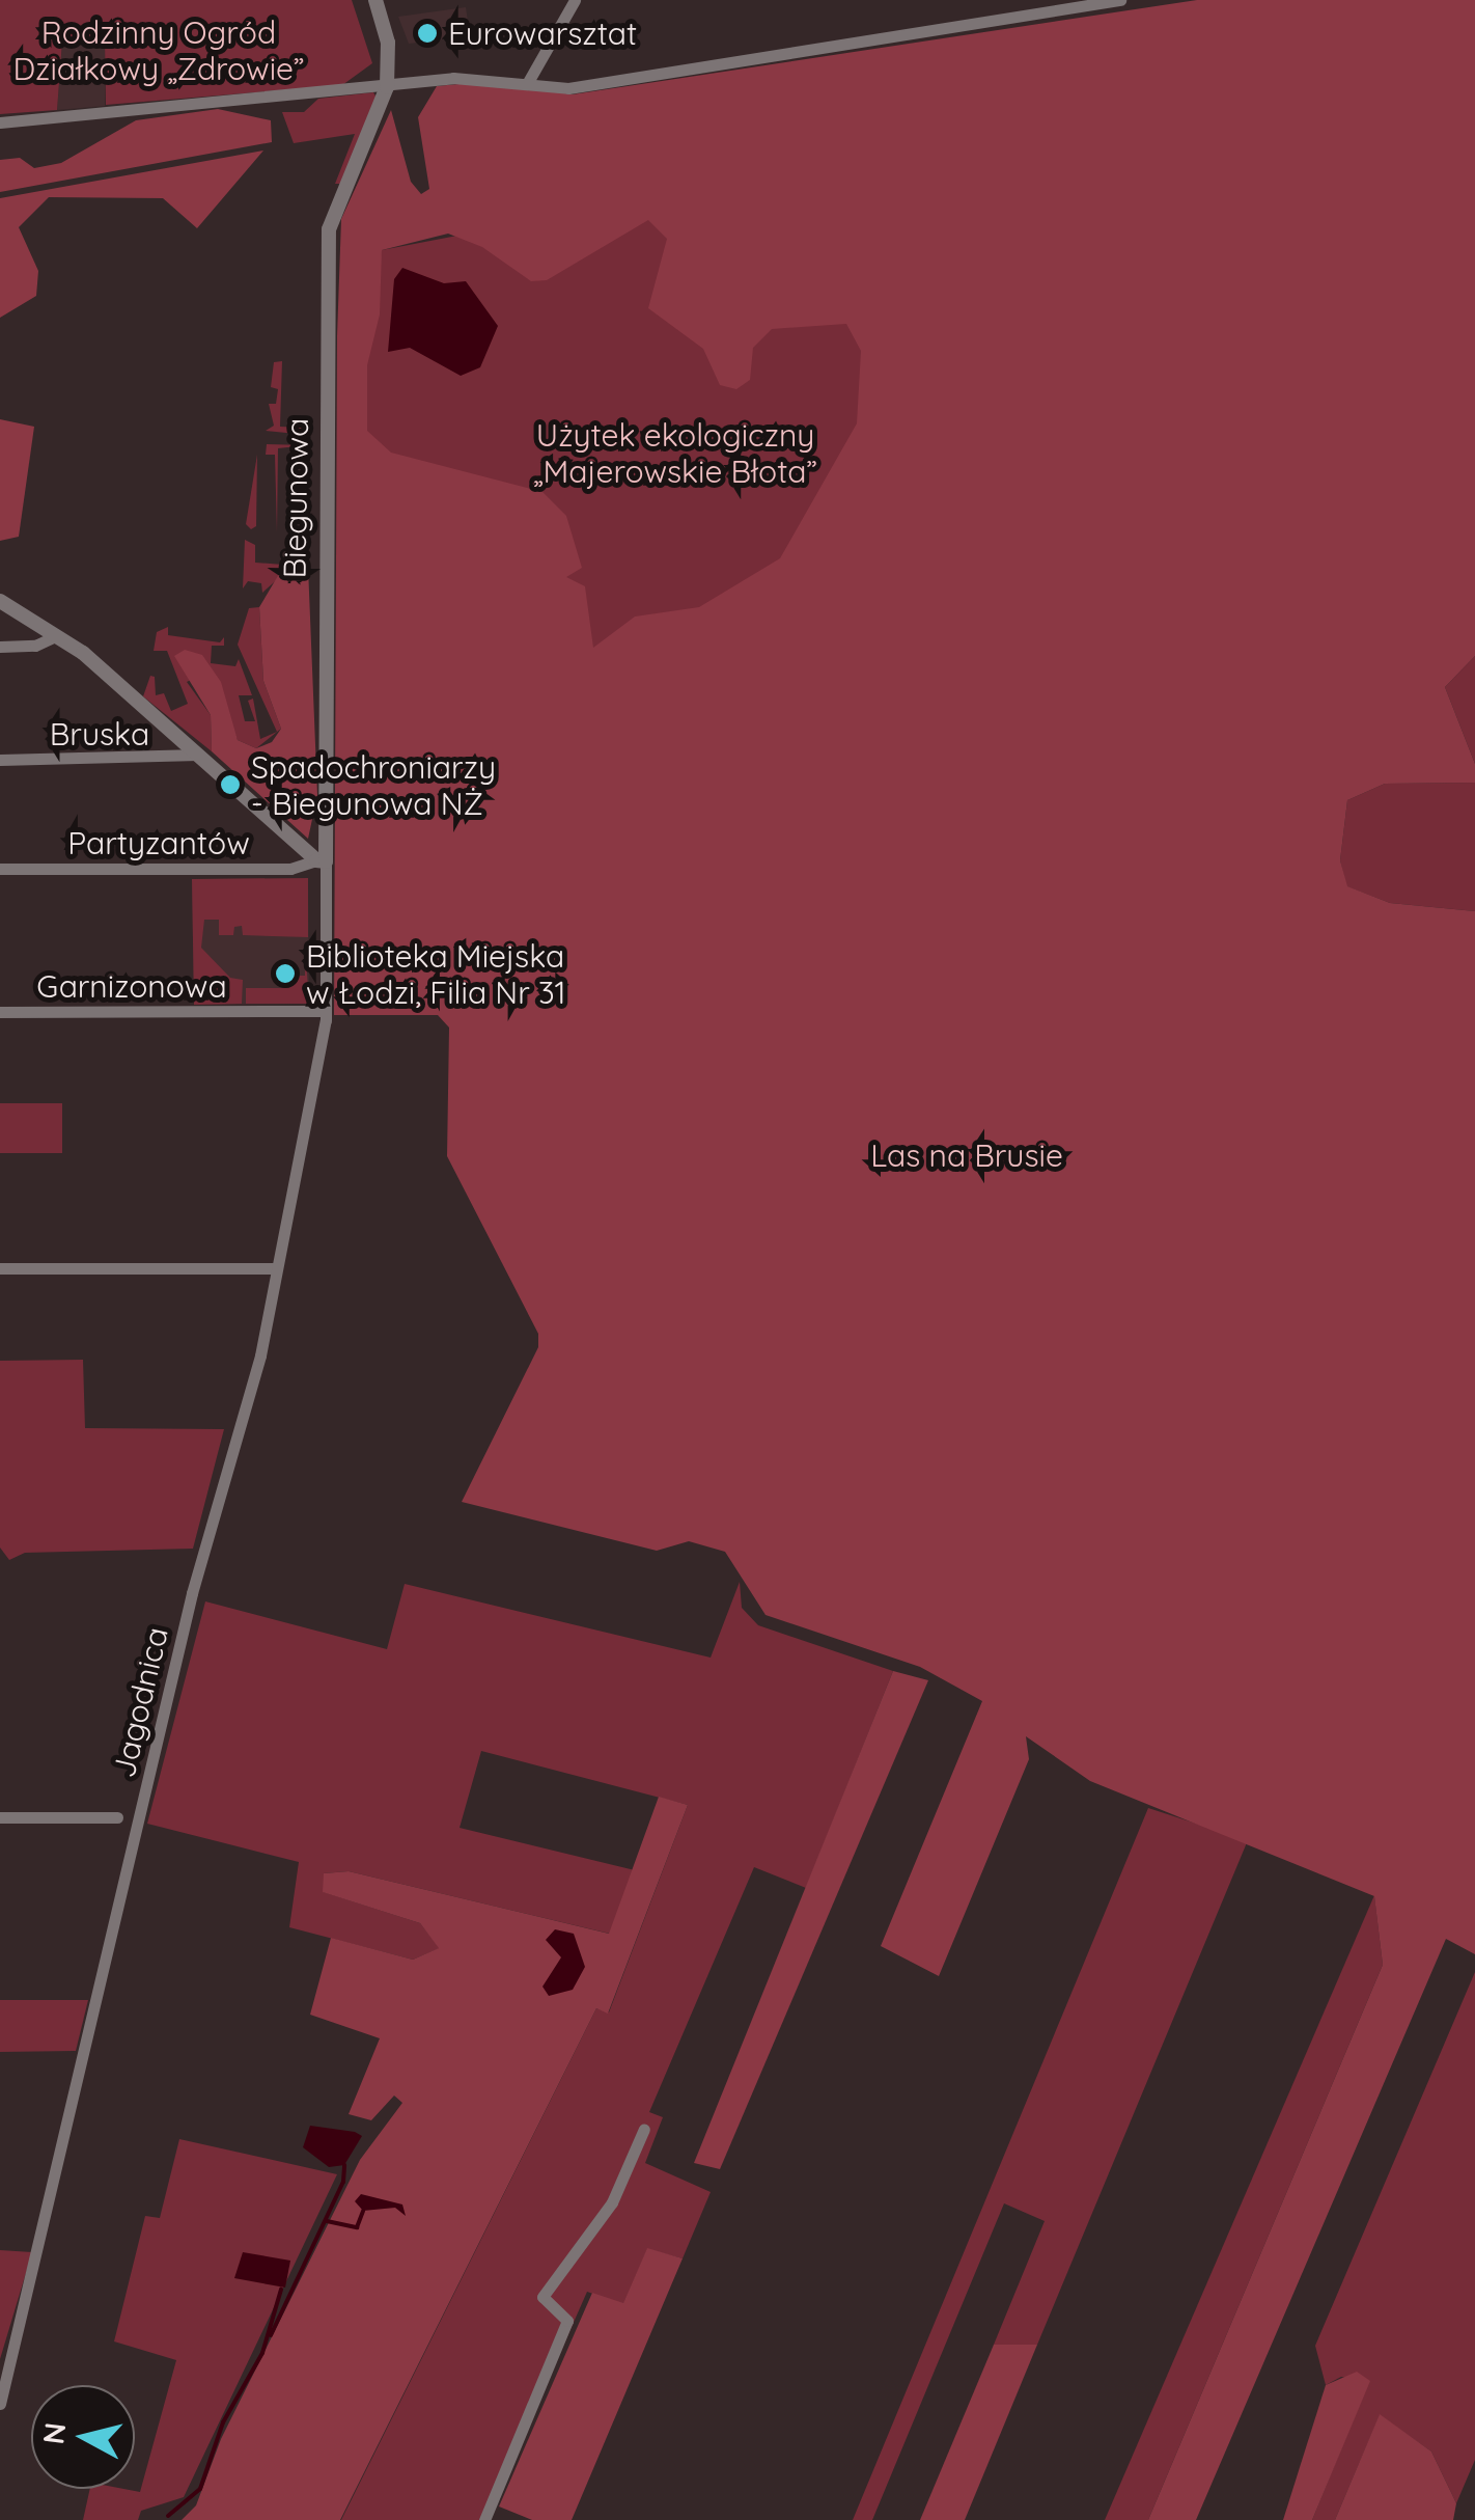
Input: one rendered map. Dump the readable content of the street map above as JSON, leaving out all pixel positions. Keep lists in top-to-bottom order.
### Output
{
  "streets": {
    "street": [
      "Biegunowa",
      "Bruska",
      "Partyzantów",
      "Garnizonowa",
      "Jagodnica"
    ]
  },
  "crossings": [
    ["Biegunowa", "Partyzantów"],
    ["Biegunowa", "Garnizonowa"],
    ["Biegunowa", "Jagodnica"],
    ["Garnizonowa", "Jagodnica"]
  ],
  "parks": ["Rodzinny Ogród Działkowy „Zdrowie”", "Użytek ekologiczny „Majerowskie Błota”", "Las na Brusie"],
  "places": ["Eurowarsztat", "Spadochroniarzy - Biegunowa NŻ", "Biblioteka Miejska w Łodzi, Filia Nr 31"],
  "north": "left"
}
